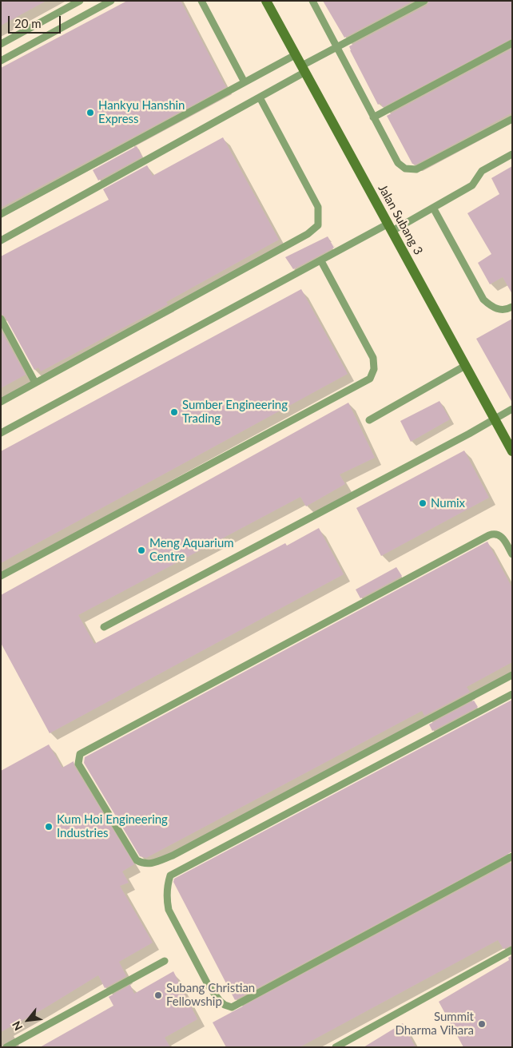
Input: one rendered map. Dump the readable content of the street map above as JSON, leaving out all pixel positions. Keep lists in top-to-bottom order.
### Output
{
  "streets": {
    "street": ["Jalan Subang 3"]
  },
  "places": [
    "Hankyu Hanshin Express",
    "Sumber Engineering Trading",
    "Numix",
    "Meng Aquarium Centre",
    "Kum Hoi Engineering Industries",
    "Subang Christian Fellowship",
    "Summit Dharma Vihara"
  ],
  "scale_bar": "20 m",
  "north": "bottom left"
}
